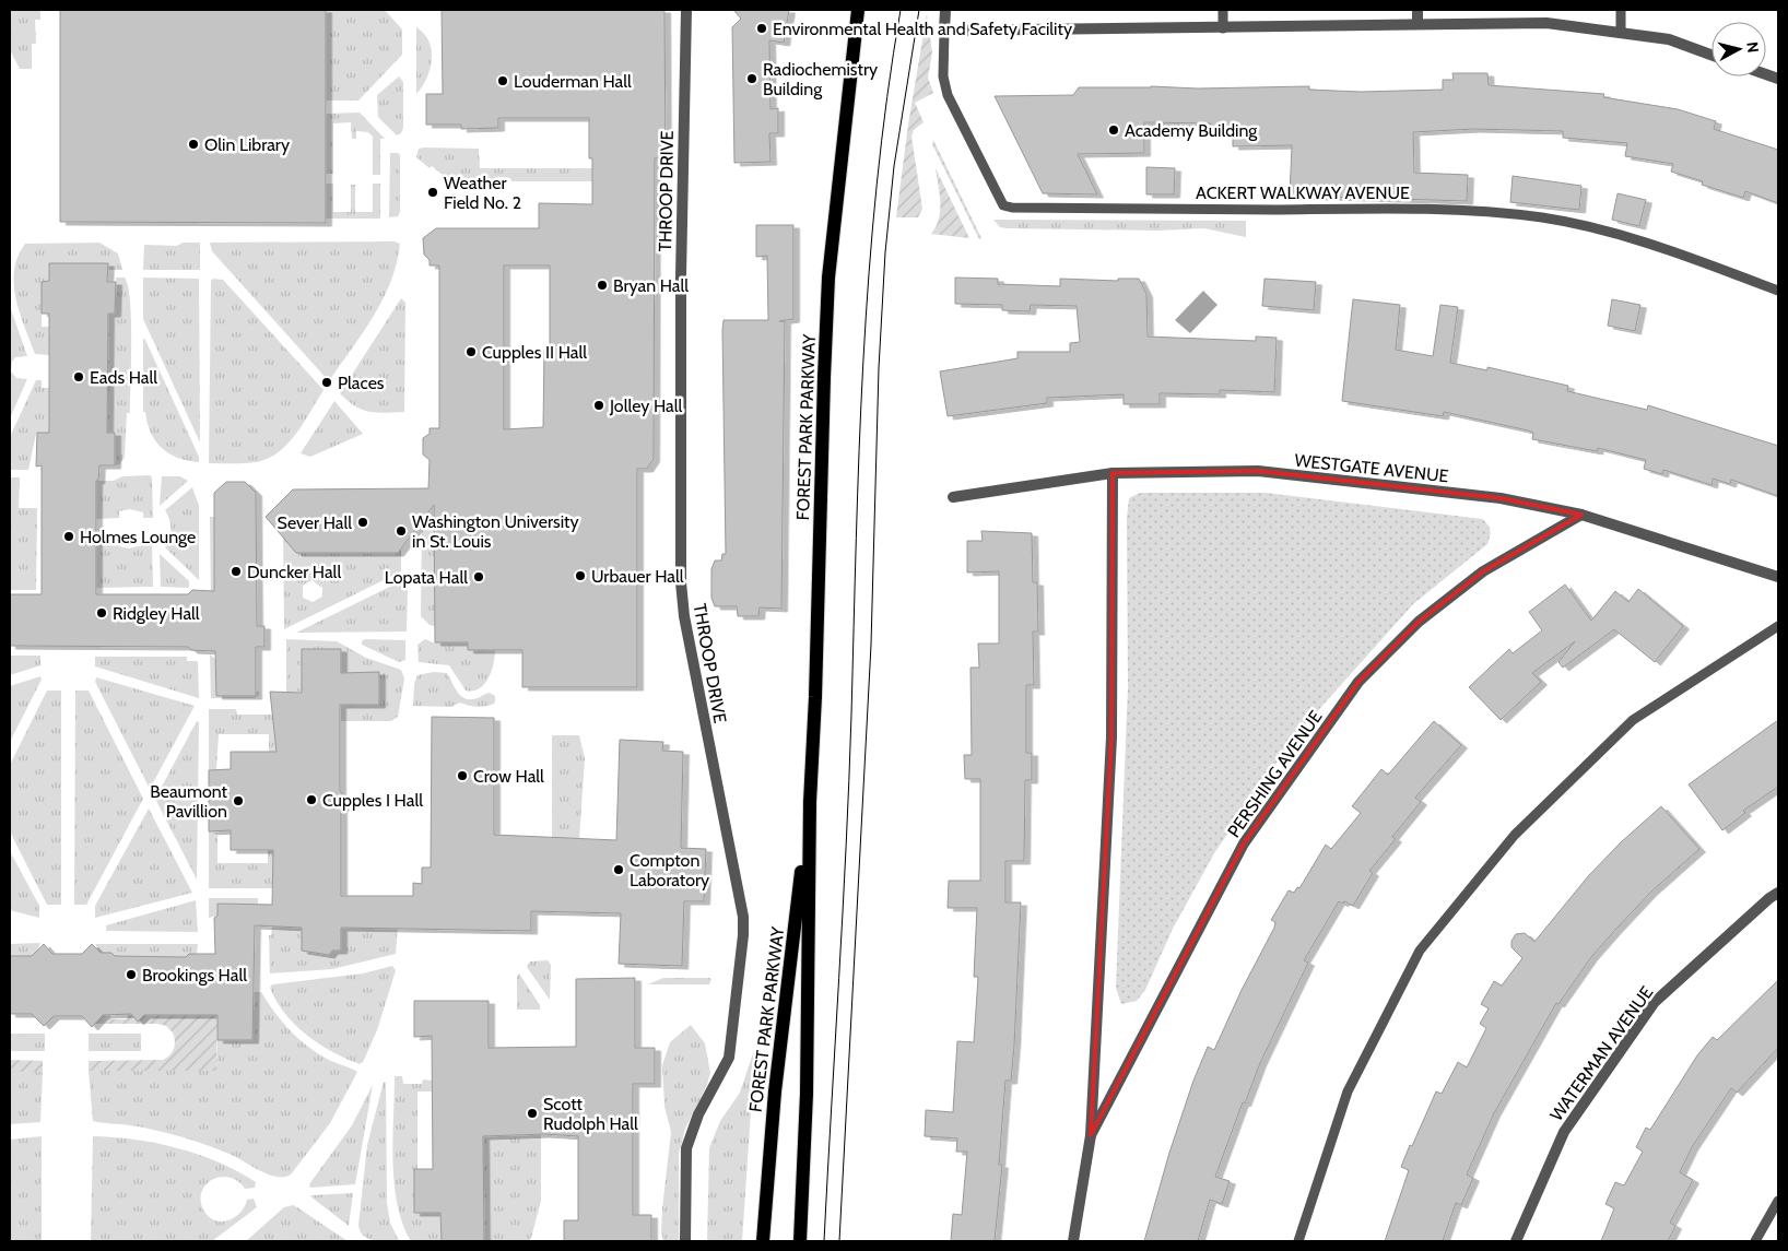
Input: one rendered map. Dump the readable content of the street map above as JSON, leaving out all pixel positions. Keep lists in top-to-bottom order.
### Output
{
  "streets": {
    "main road": ["FOREST PARK PARKWAY"],
    "street": [
      "THROOP DRIVE",
      "WESTGATE AVENUE",
      "PERSHING AVENUE",
      "WATERMAN AVENUE"
    ],
    "lane": ["ACKERT WALKWAY AVENUE"]
  },
  "crossings": [
    ["WESTGATE AVENUE", "PERSHING AVENUE"]
  ],
  "places": [
    "Environmental Health and Safety Facility",
    "Radiochemistry Building",
    "Louderman Hall",
    "Academy Building",
    "Olin Library",
    "Weather Field No. 2",
    "Bryan Hall",
    "Cupples II Hall",
    "Eads Hall",
    "Places",
    "Jolley Hall",
    "Sever Hall",
    "Washington University in St. Louis",
    "Holmes Lounge",
    "Duncker Hall",
    "Urbauer Hall",
    "Lopata Hall",
    "Ridgley Hall",
    "Crow Hall",
    "Cupples I Hall",
    "Beaumont Pavillion",
    "Compton Laboratory",
    "Brookings Hall",
    "Scott Rudolph Hall"
  ],
  "north": "right"
}
